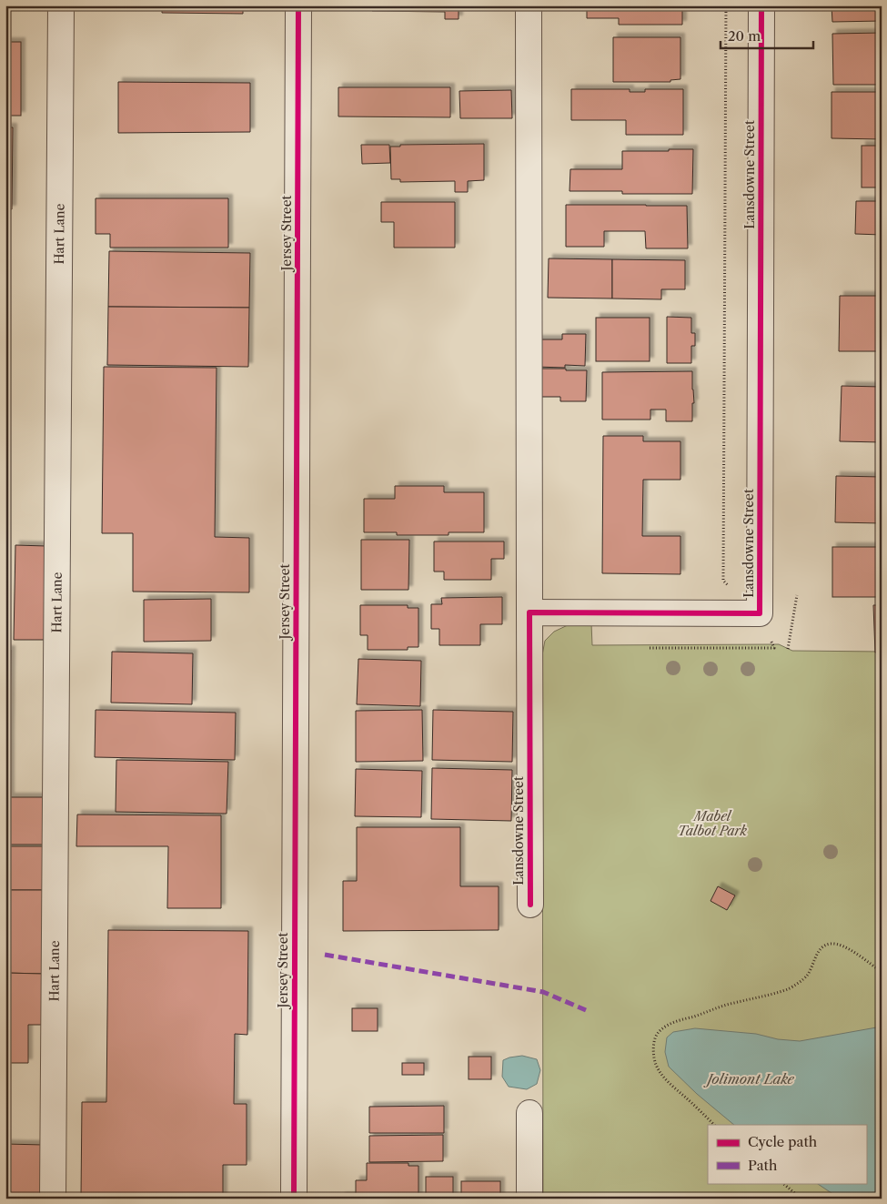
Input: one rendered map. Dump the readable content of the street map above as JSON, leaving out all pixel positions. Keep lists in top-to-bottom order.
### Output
{
  "streets": {
    "street": ["Lansdowne Street", "Jersey Street", "Hart Lane"]
  },
  "water": ["Jolimont Lake"],
  "parks": ["Mabel Talbot Park"],
  "legend": ["Cycle path", "Path"],
  "scale_bar": "20 m"
}
